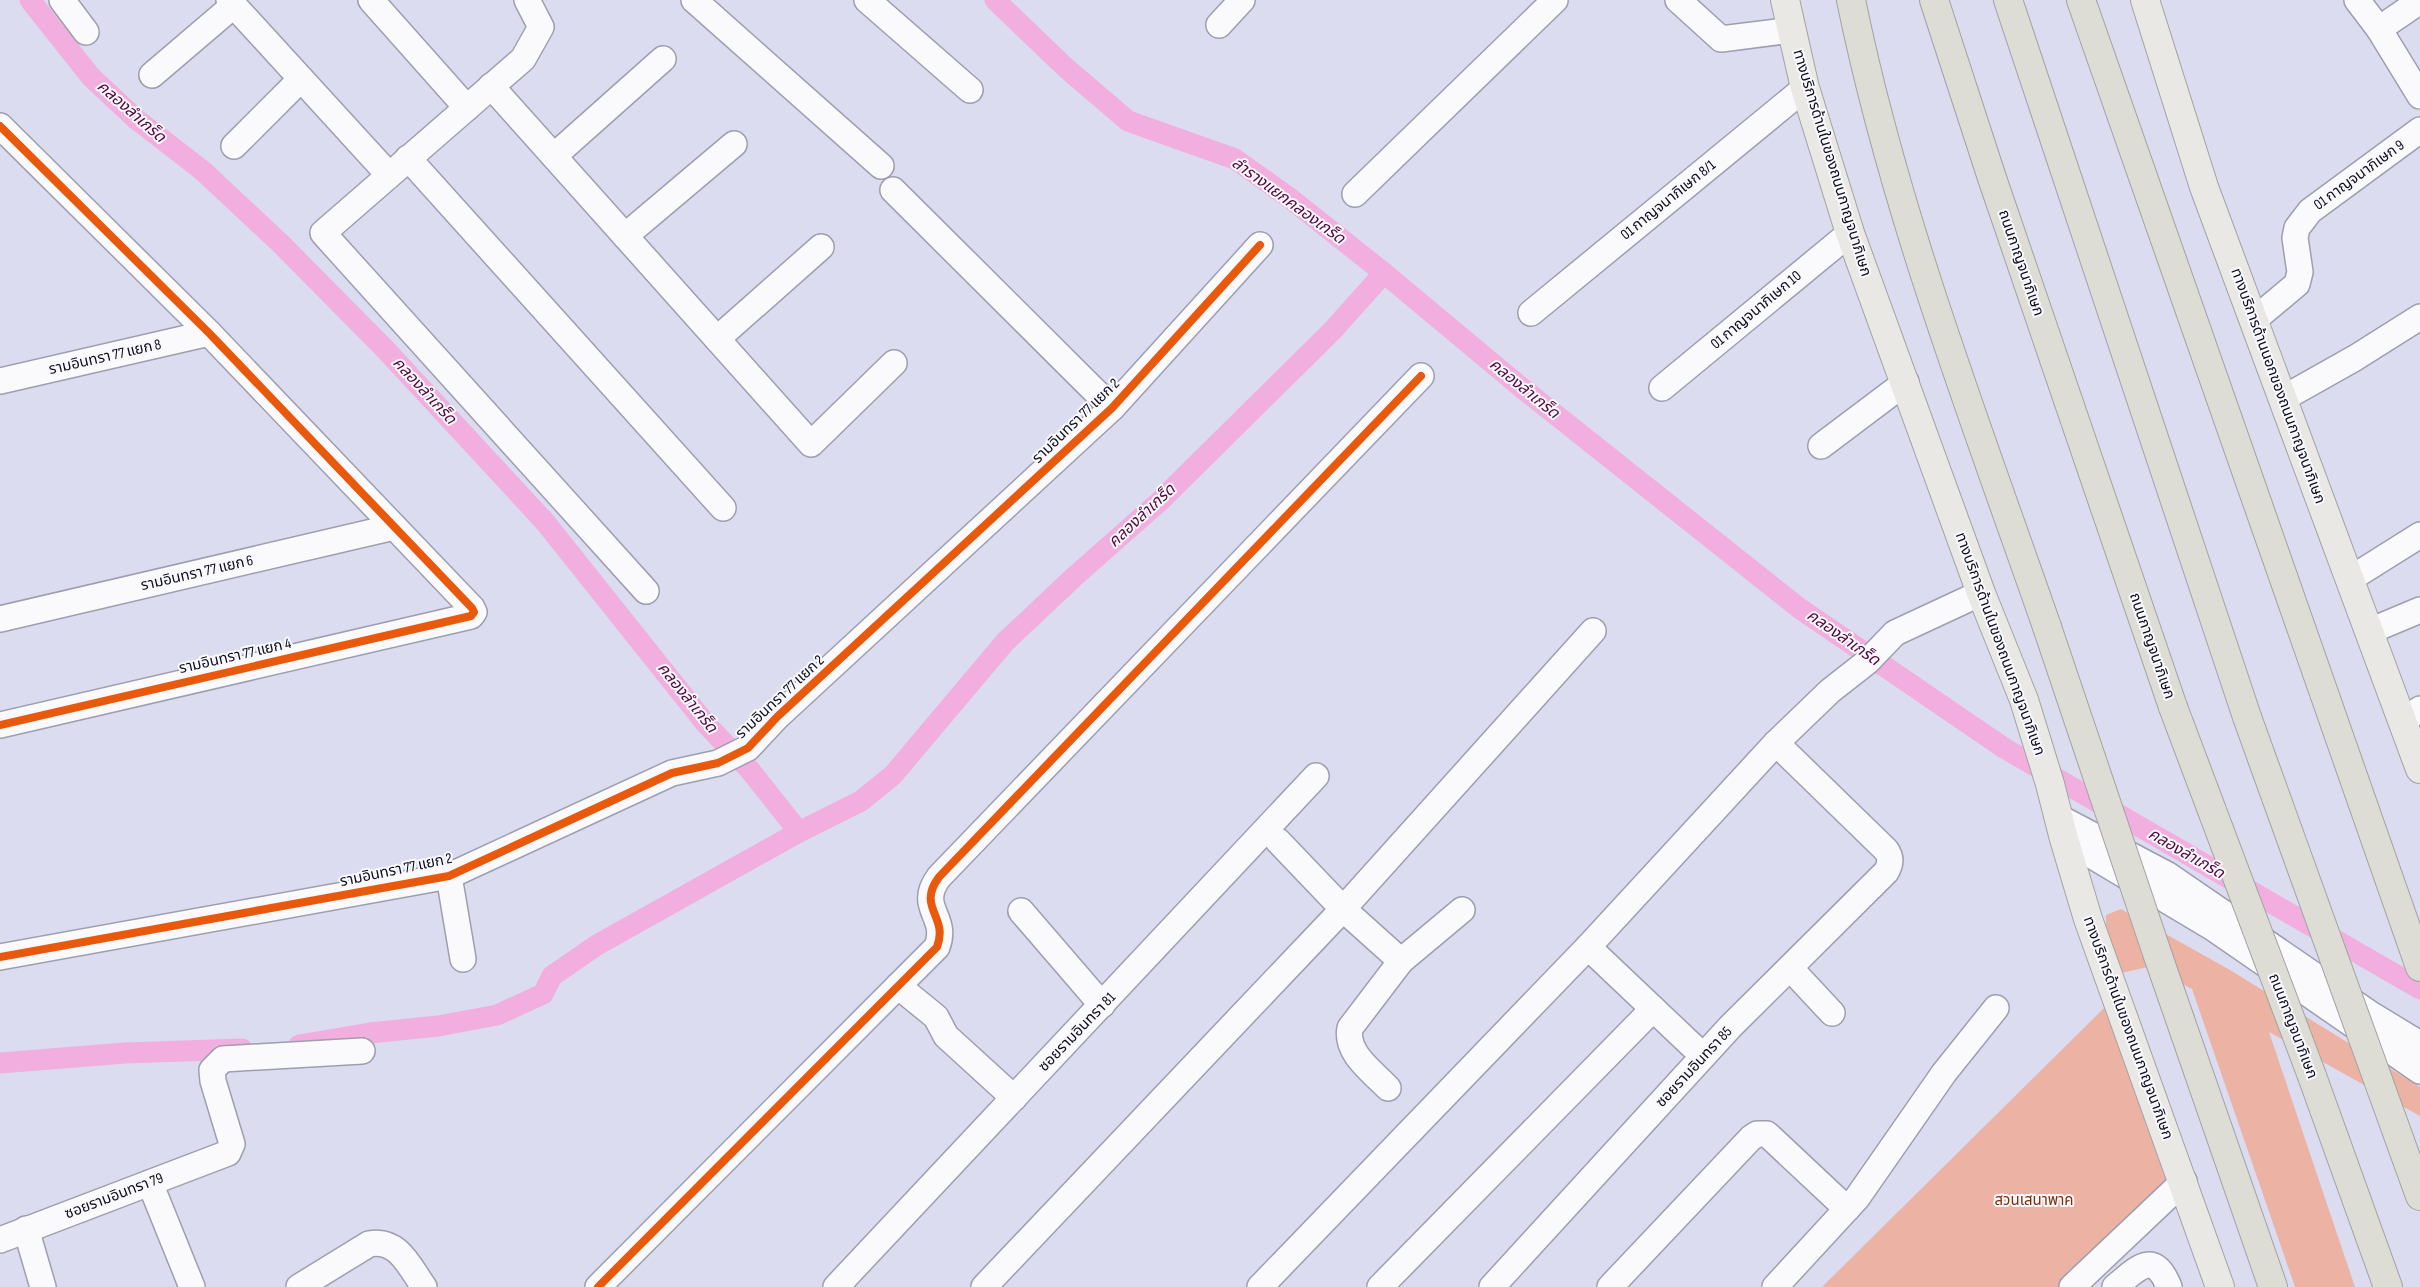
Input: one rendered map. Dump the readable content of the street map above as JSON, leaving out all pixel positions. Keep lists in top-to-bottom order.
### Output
{
  "streets": {
    "highway": ["ถนนกาญจนาภิเษก"],
    "main road": ["ทางบริการด้านในของถนนกาญจนาภิเษก", "ทางบริการด้านนอกของถนนกาญจนาภิเษก"],
    "street": [
      "01 กาญจนาภิเษก 9",
      "01 กาญจนาภิเษก 8/1",
      "01 กาญจนาภิเษก 10",
      "รามอินทรา 77 แยก 8",
      "รามอินทรา 77 แยก 2",
      "รามอินทรา 77 แยก 6",
      "รามอินทรา 77 แยก 4",
      "ซอยรามอินทรา 81",
      "ซอยรามอินทรา 85",
      "ซอยรามอินทรา 79"
    ]
  },
  "crossings": [
    ["ทางบริการด้านในของถนนกาญจนาภิเษก", "01 กาญจนาภิเษก 8/1"],
    ["ทางบริการด้านในของถนนกาญจนาภิเษก", "01 กาญจนาภิเษก 10"],
    ["01 กาญจนาภิเษก 9", "ทางบริการด้านนอกของถนนกาญจนาภิเษก"],
    ["รามอินทรา 77 แยก 6", "รามอินทรา 77 แยก 4"]
  ],
  "water": ["คลองลำเกร็ด", "ลำรางแยกคลองเกร็ด"],
  "parks": ["สวนเสนาพาค"]
}
